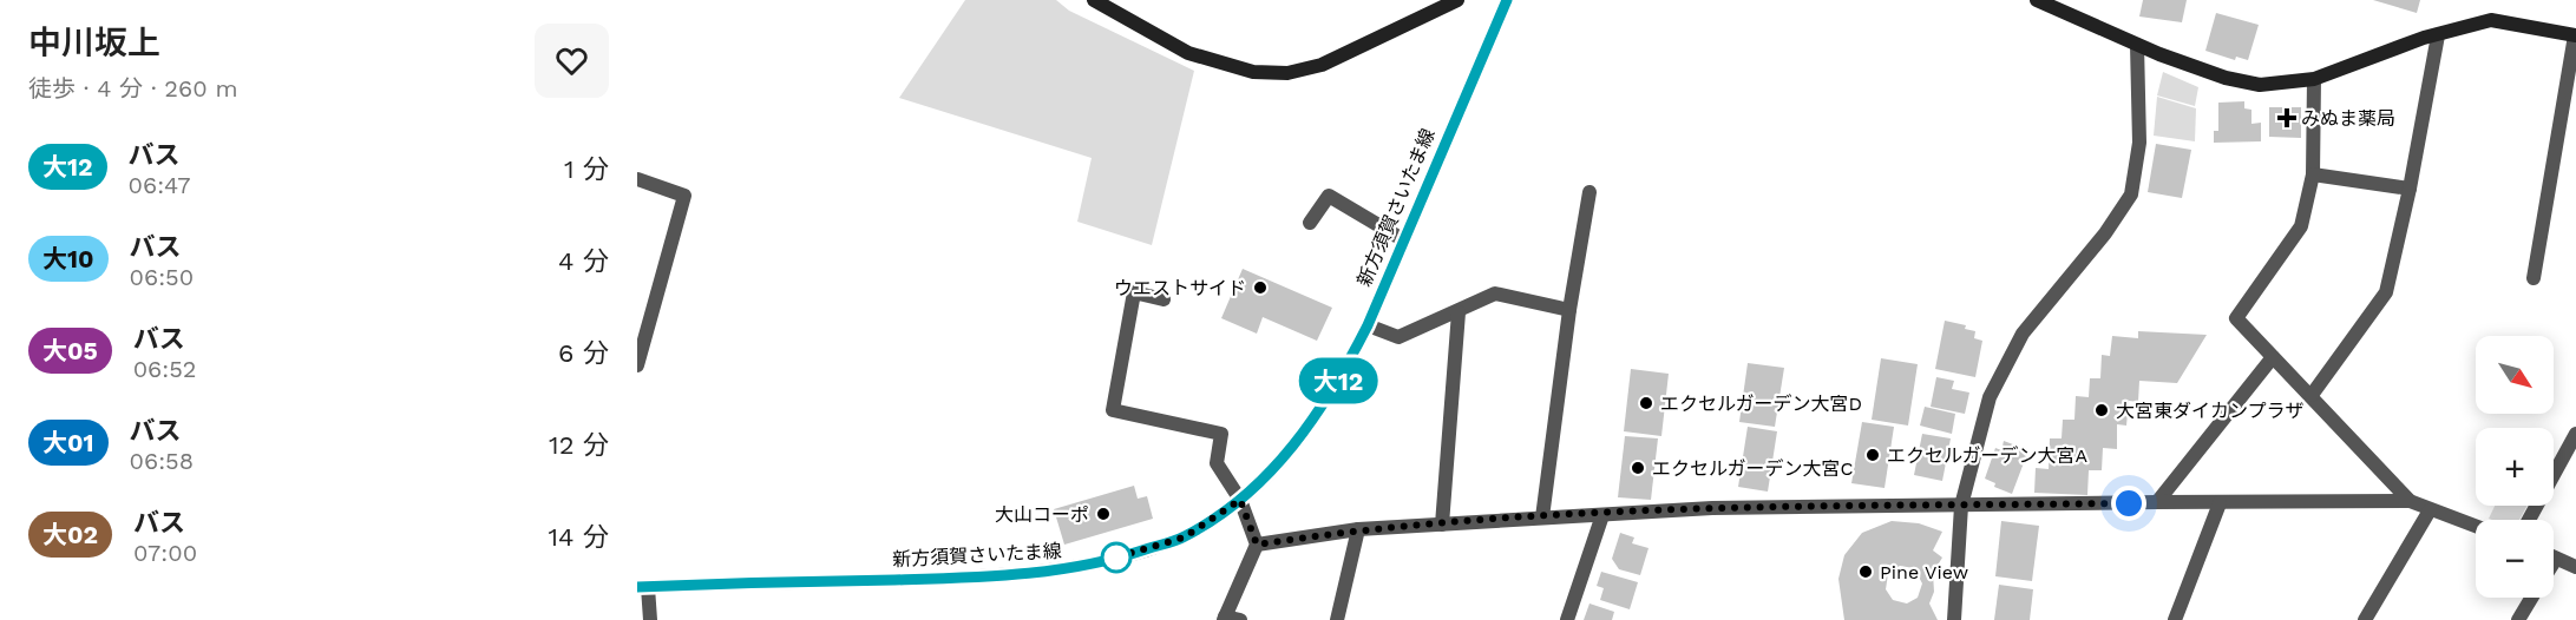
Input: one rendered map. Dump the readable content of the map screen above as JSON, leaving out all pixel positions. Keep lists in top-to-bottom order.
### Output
{
  "streets": {
    "main road": ["新方須賀さいたま線"]
  },
  "places": {
    "health": ["みぬま薬局"],
    "other": [
      "ウエストサイド",
      "エクセルガーデン大宮D",
      "大宮東ダイカンプラザ",
      "エクセルガーデン大宮A",
      "エクセルガーデン大宮C",
      "大山コーポ",
      "Pine View"
    ]
  },
  "lines": ["bus line 大12"],
  "north": "bottom right",
  "page": {
    "heading": ["中川坂上", "徒歩 · 4 分 · 260 m"],
    "on_map": "大12",
    "list": [
      {
        "mark": "大12",
        "name": "バス",
        "note": "06:47",
        "value": "1 分"
      },
      {
        "mark": "大10",
        "name": "バス",
        "note": "06:50",
        "value": "4 分"
      },
      {
        "mark": "大05",
        "name": "バス",
        "note": "06:52",
        "value": "6 分"
      },
      {
        "mark": "大01",
        "name": "バス",
        "note": "06:58",
        "value": "12 分"
      },
      {
        "mark": "大02",
        "name": "バス",
        "note": "07:00",
        "value": "14 分"
      }
    ],
    "map_buttons": ["+", "−"]
  }
}
